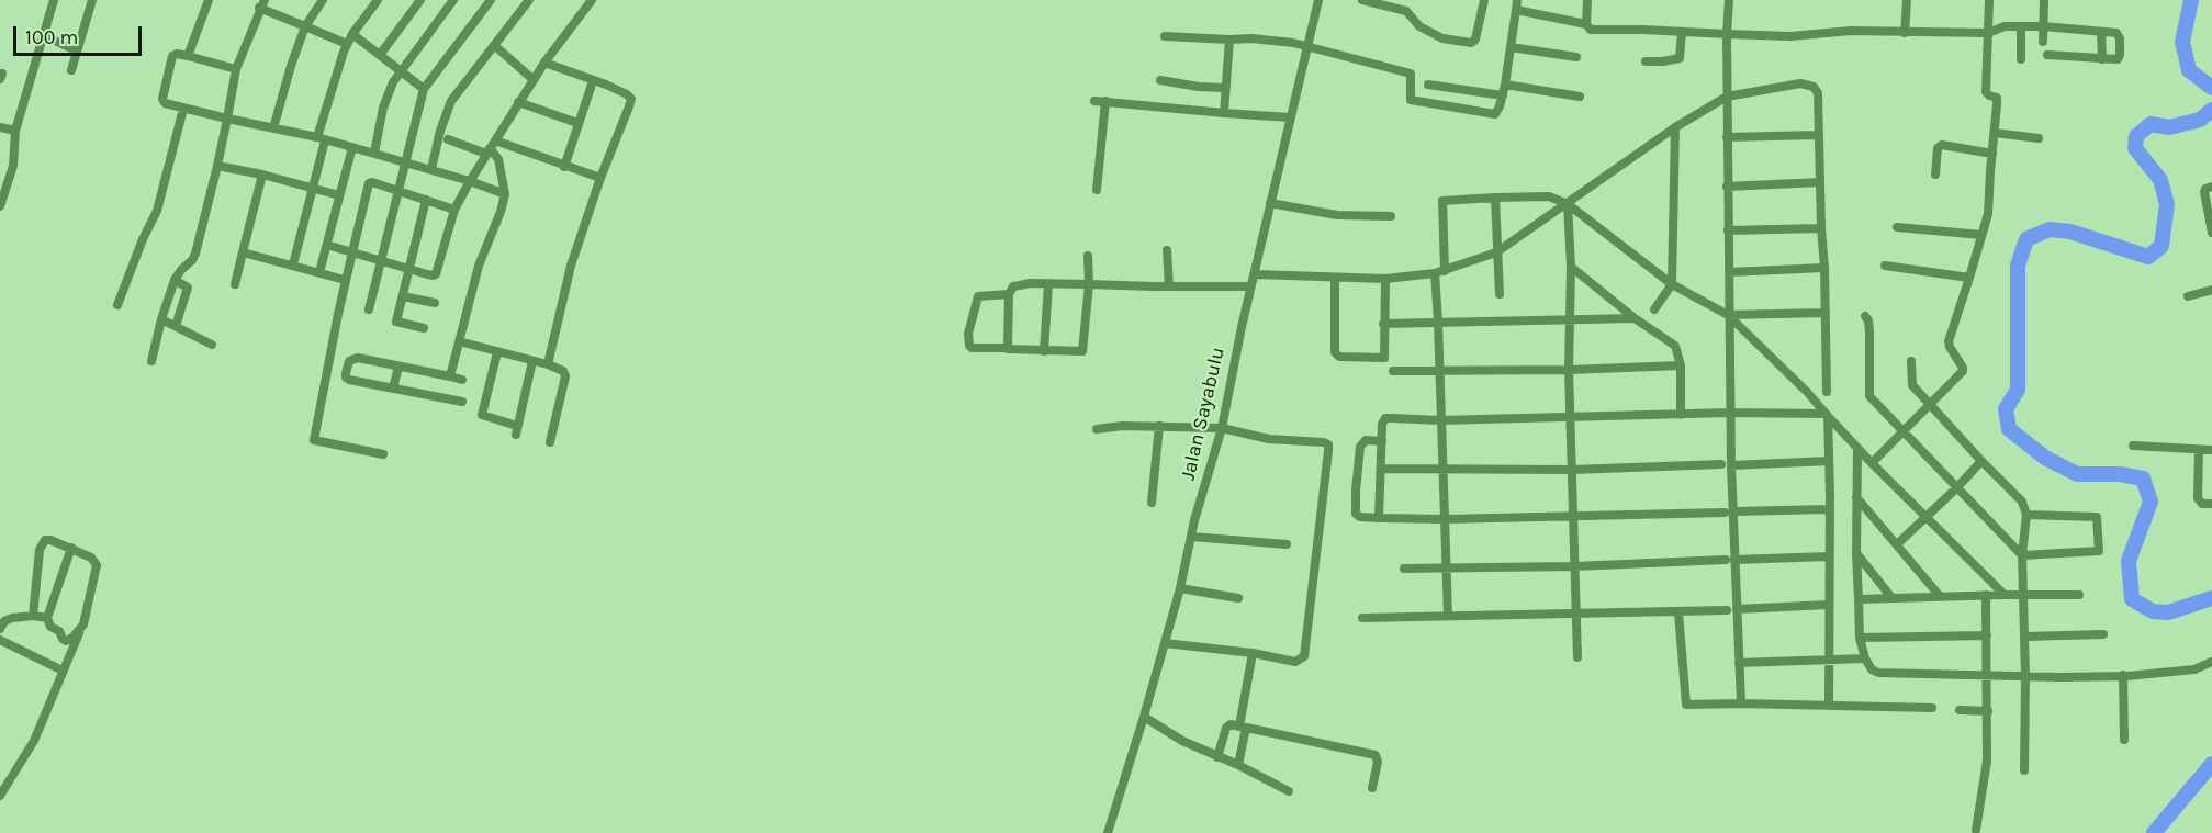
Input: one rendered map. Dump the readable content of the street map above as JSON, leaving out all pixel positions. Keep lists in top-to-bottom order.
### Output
{
  "streets": {
    "street": ["Jalan Sayabulu"]
  },
  "scale_bar": "100 m"
}
